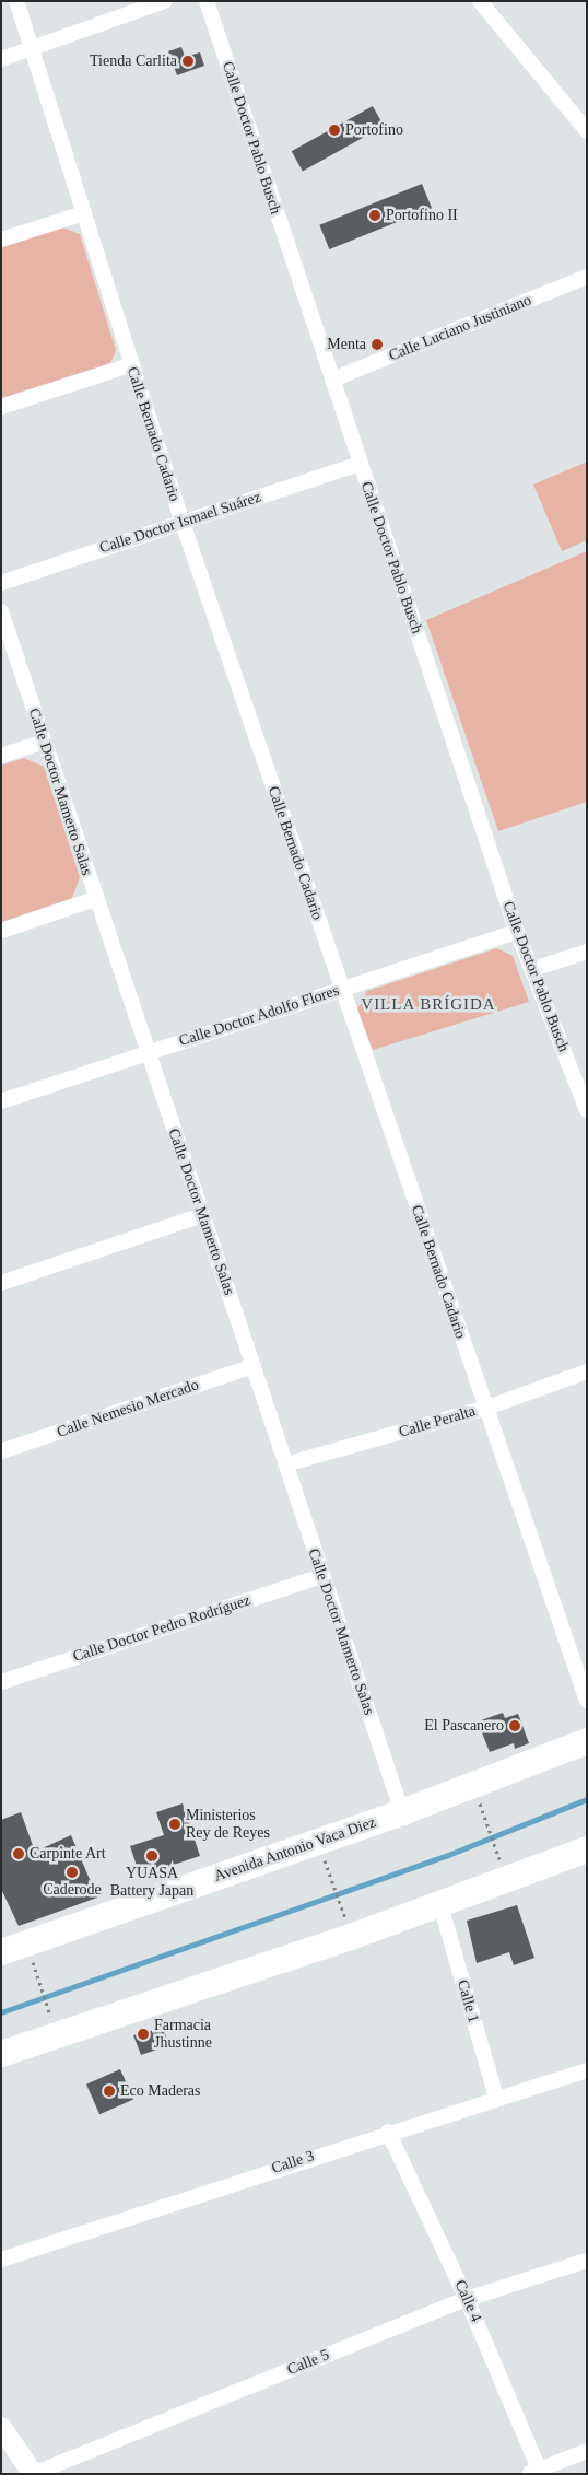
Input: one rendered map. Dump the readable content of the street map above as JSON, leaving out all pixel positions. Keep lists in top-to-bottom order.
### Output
{
  "streets": {
    "highway": ["Avenida Antonio Vaca Diez"],
    "street": [
      "Calle Doctor Pablo Busch",
      "Calle Luciano Justiniano",
      "Calle Bernado Cadario",
      "Calle Doctor Ismael Suárez",
      "Calle Doctor Mamerto Salas",
      "Calle Doctor Adolfo Flores",
      "Calle Nemesio Mercado",
      "Calle Peralta",
      "Calle Doctor Pedro Rodríguez",
      "Calle 1",
      "Calle 3",
      "Calle 4",
      "Calle 5"
    ]
  },
  "crossings": [
    ["Calle Doctor Pablo Busch", "Calle Luciano Justiniano"],
    ["Calle Doctor Pablo Busch", "Calle Doctor Ismael Suárez"],
    ["Calle Doctor Pablo Busch", "Calle Doctor Adolfo Flores"],
    ["Calle Bernado Cadario", "Calle Doctor Ismael Suárez"],
    ["Calle Bernado Cadario", "Calle Doctor Adolfo Flores"],
    ["Calle Bernado Cadario", "Calle Peralta"],
    ["Calle Doctor Mamerto Salas", "Calle Doctor Adolfo Flores"],
    ["Calle Doctor Mamerto Salas", "Calle Nemesio Mercado"],
    ["Calle Doctor Mamerto Salas", "Calle Peralta"],
    ["Calle Doctor Mamerto Salas", "Calle Doctor Pedro Rodríguez"],
    ["Calle Doctor Mamerto Salas", "Avenida Antonio Vaca Diez"],
    ["Calle 1", "Calle 3"],
    ["Calle 3", "Calle 4"],
    ["Calle 4", "Calle 5"]
  ],
  "districts": ["VILLA BRÍGIDA"],
  "places": [
    "Tienda Carlita",
    "Portofino",
    "Portofino II",
    "Menta",
    "El Pascanero",
    "Ministerios Rey de Reyes",
    "Carpinte Art",
    "YUASA Battery Japan",
    "Caderode",
    "Farmacia Jhustinne",
    "Eco Maderas"
  ]
}
